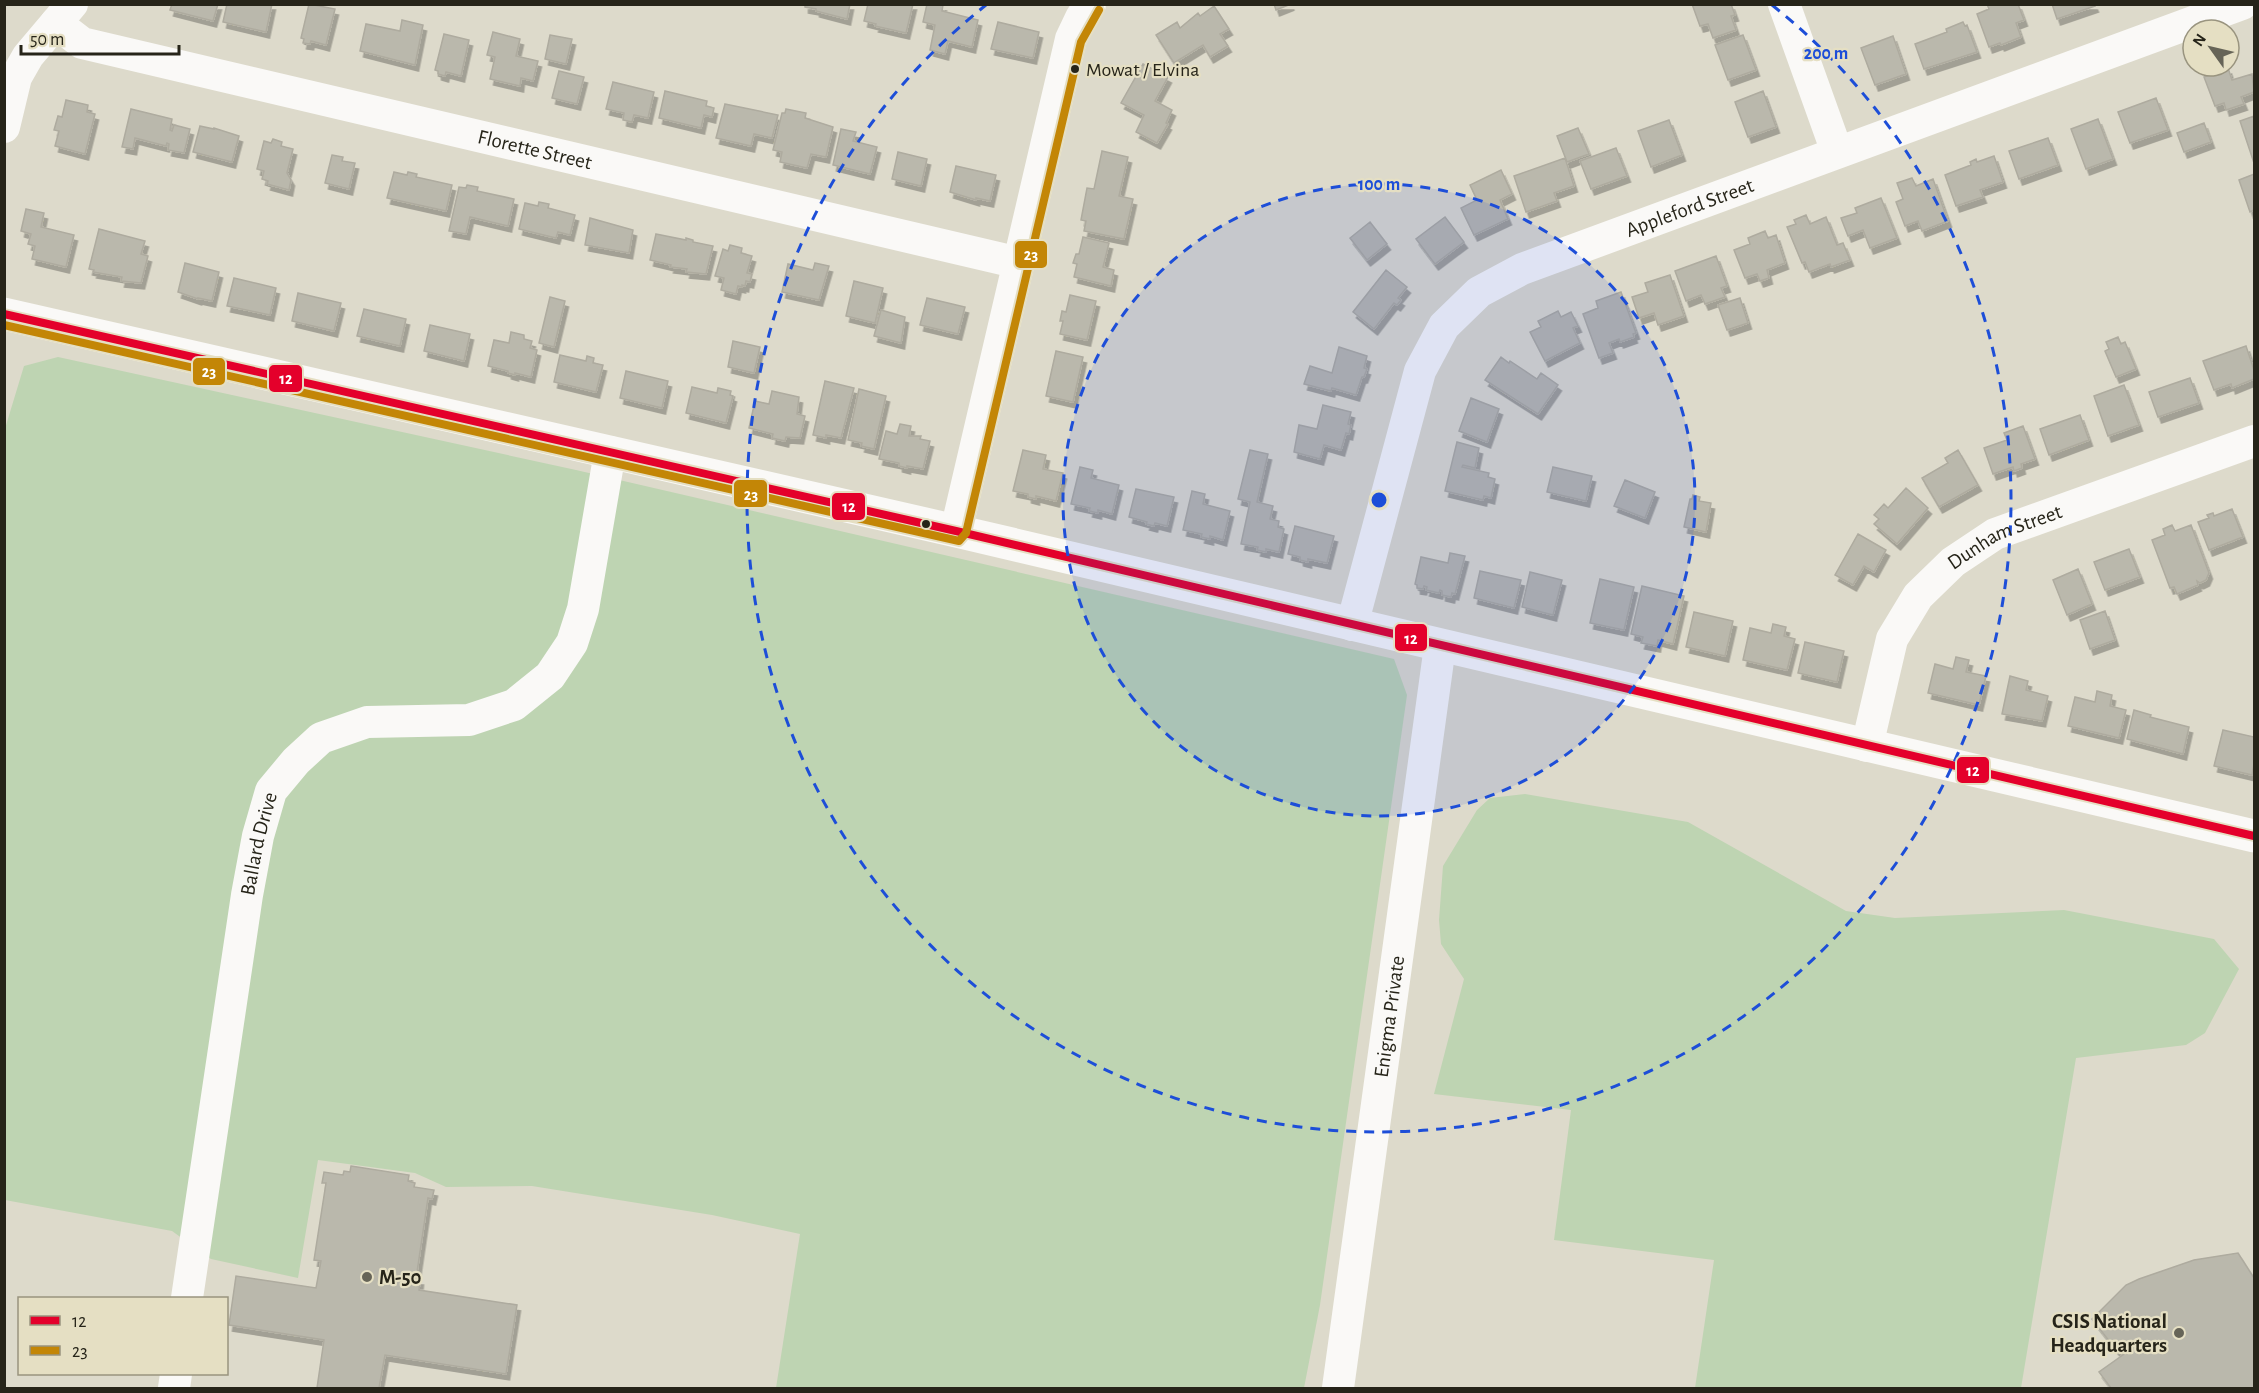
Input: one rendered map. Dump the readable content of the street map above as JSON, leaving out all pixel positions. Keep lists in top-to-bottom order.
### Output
{
  "streets": {
    "street": [
      "Florette Street",
      "Appleford Street",
      "Dunham Street",
      "Ballard Drive",
      "Enigma Private"
    ]
  },
  "places": ["Mowat / Elvina", "M-50", "CSIS National Headquarters"],
  "lines": ["transit line 23", "transit line 12"],
  "legend": ["12", "23"],
  "scale_bar": "50 m",
  "north": "top left",
  "rings": ["200 m", "100 m"]
}
